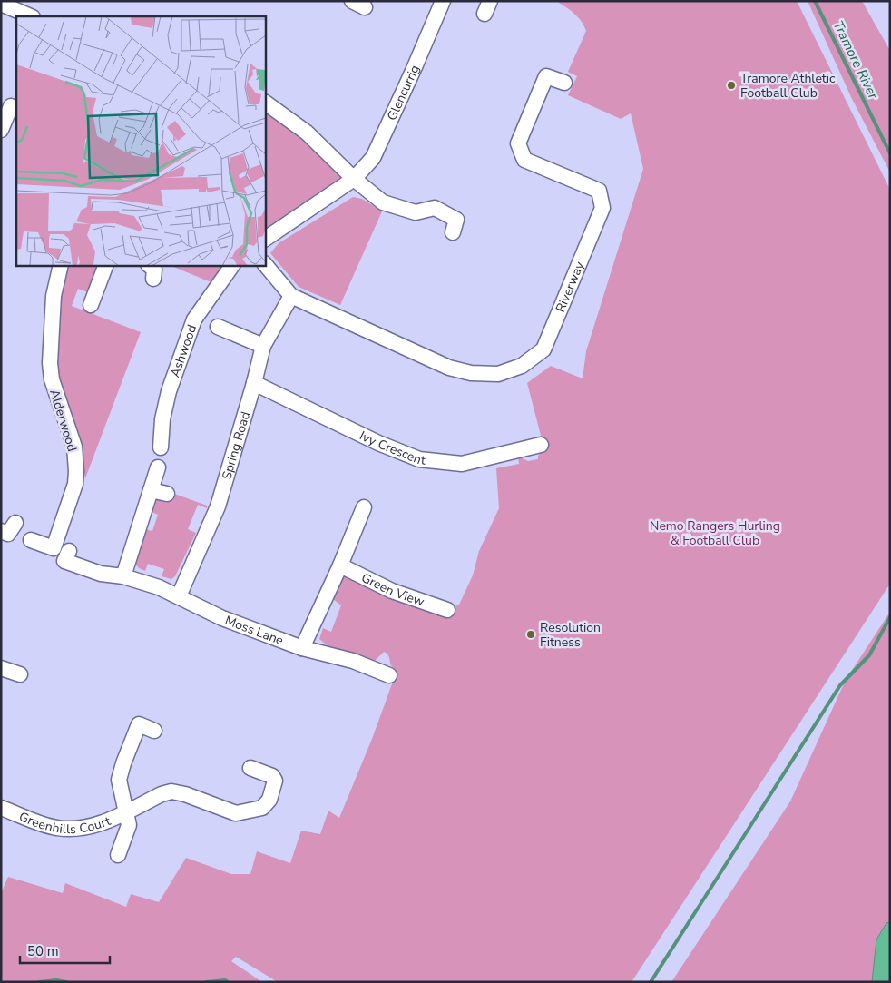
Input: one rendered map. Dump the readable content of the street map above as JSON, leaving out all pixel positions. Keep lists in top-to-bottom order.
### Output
{
  "streets": {
    "street": [
      "Glencurrig",
      "Riverway",
      "Ashwood",
      "Alderwood",
      "Spring Road",
      "Ivy Crescent",
      "Green View",
      "Moss Lane",
      "Greenhills Court"
    ]
  },
  "crossings": [
    ["Riverway", "Spring Road"],
    ["Spring Road", "Ivy Crescent"],
    ["Spring Road", "Moss Lane"]
  ],
  "water": ["Tramore River"],
  "parks": ["Nemo Rangers Hurling & Football Club"],
  "places": ["Tramore Athletic Football Club", "Resolution Fitness"],
  "scale_bar": "50 m"
}
